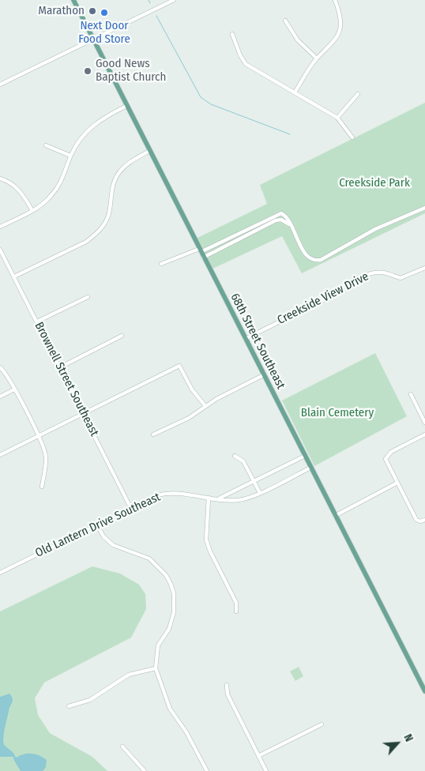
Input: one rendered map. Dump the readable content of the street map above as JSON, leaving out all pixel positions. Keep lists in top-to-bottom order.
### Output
{
  "streets": {
    "main road": ["68th Street Southeast"],
    "street": ["Creekside View Drive", "Brownell Street Southeast", "Old Lantern Drive Southeast"]
  },
  "crossings": [
    ["Creekside View Drive", "68th Street Southeast"],
    ["68th Street Southeast", "Old Lantern Drive Southeast"],
    ["Brownell Street Southeast", "Old Lantern Drive Southeast"]
  ],
  "parks": ["Creekside Park", "Blain Cemetery"],
  "places": ["Marathon", "Next Door Food Store", "Good News Baptist Church"],
  "north": "top right"
}
